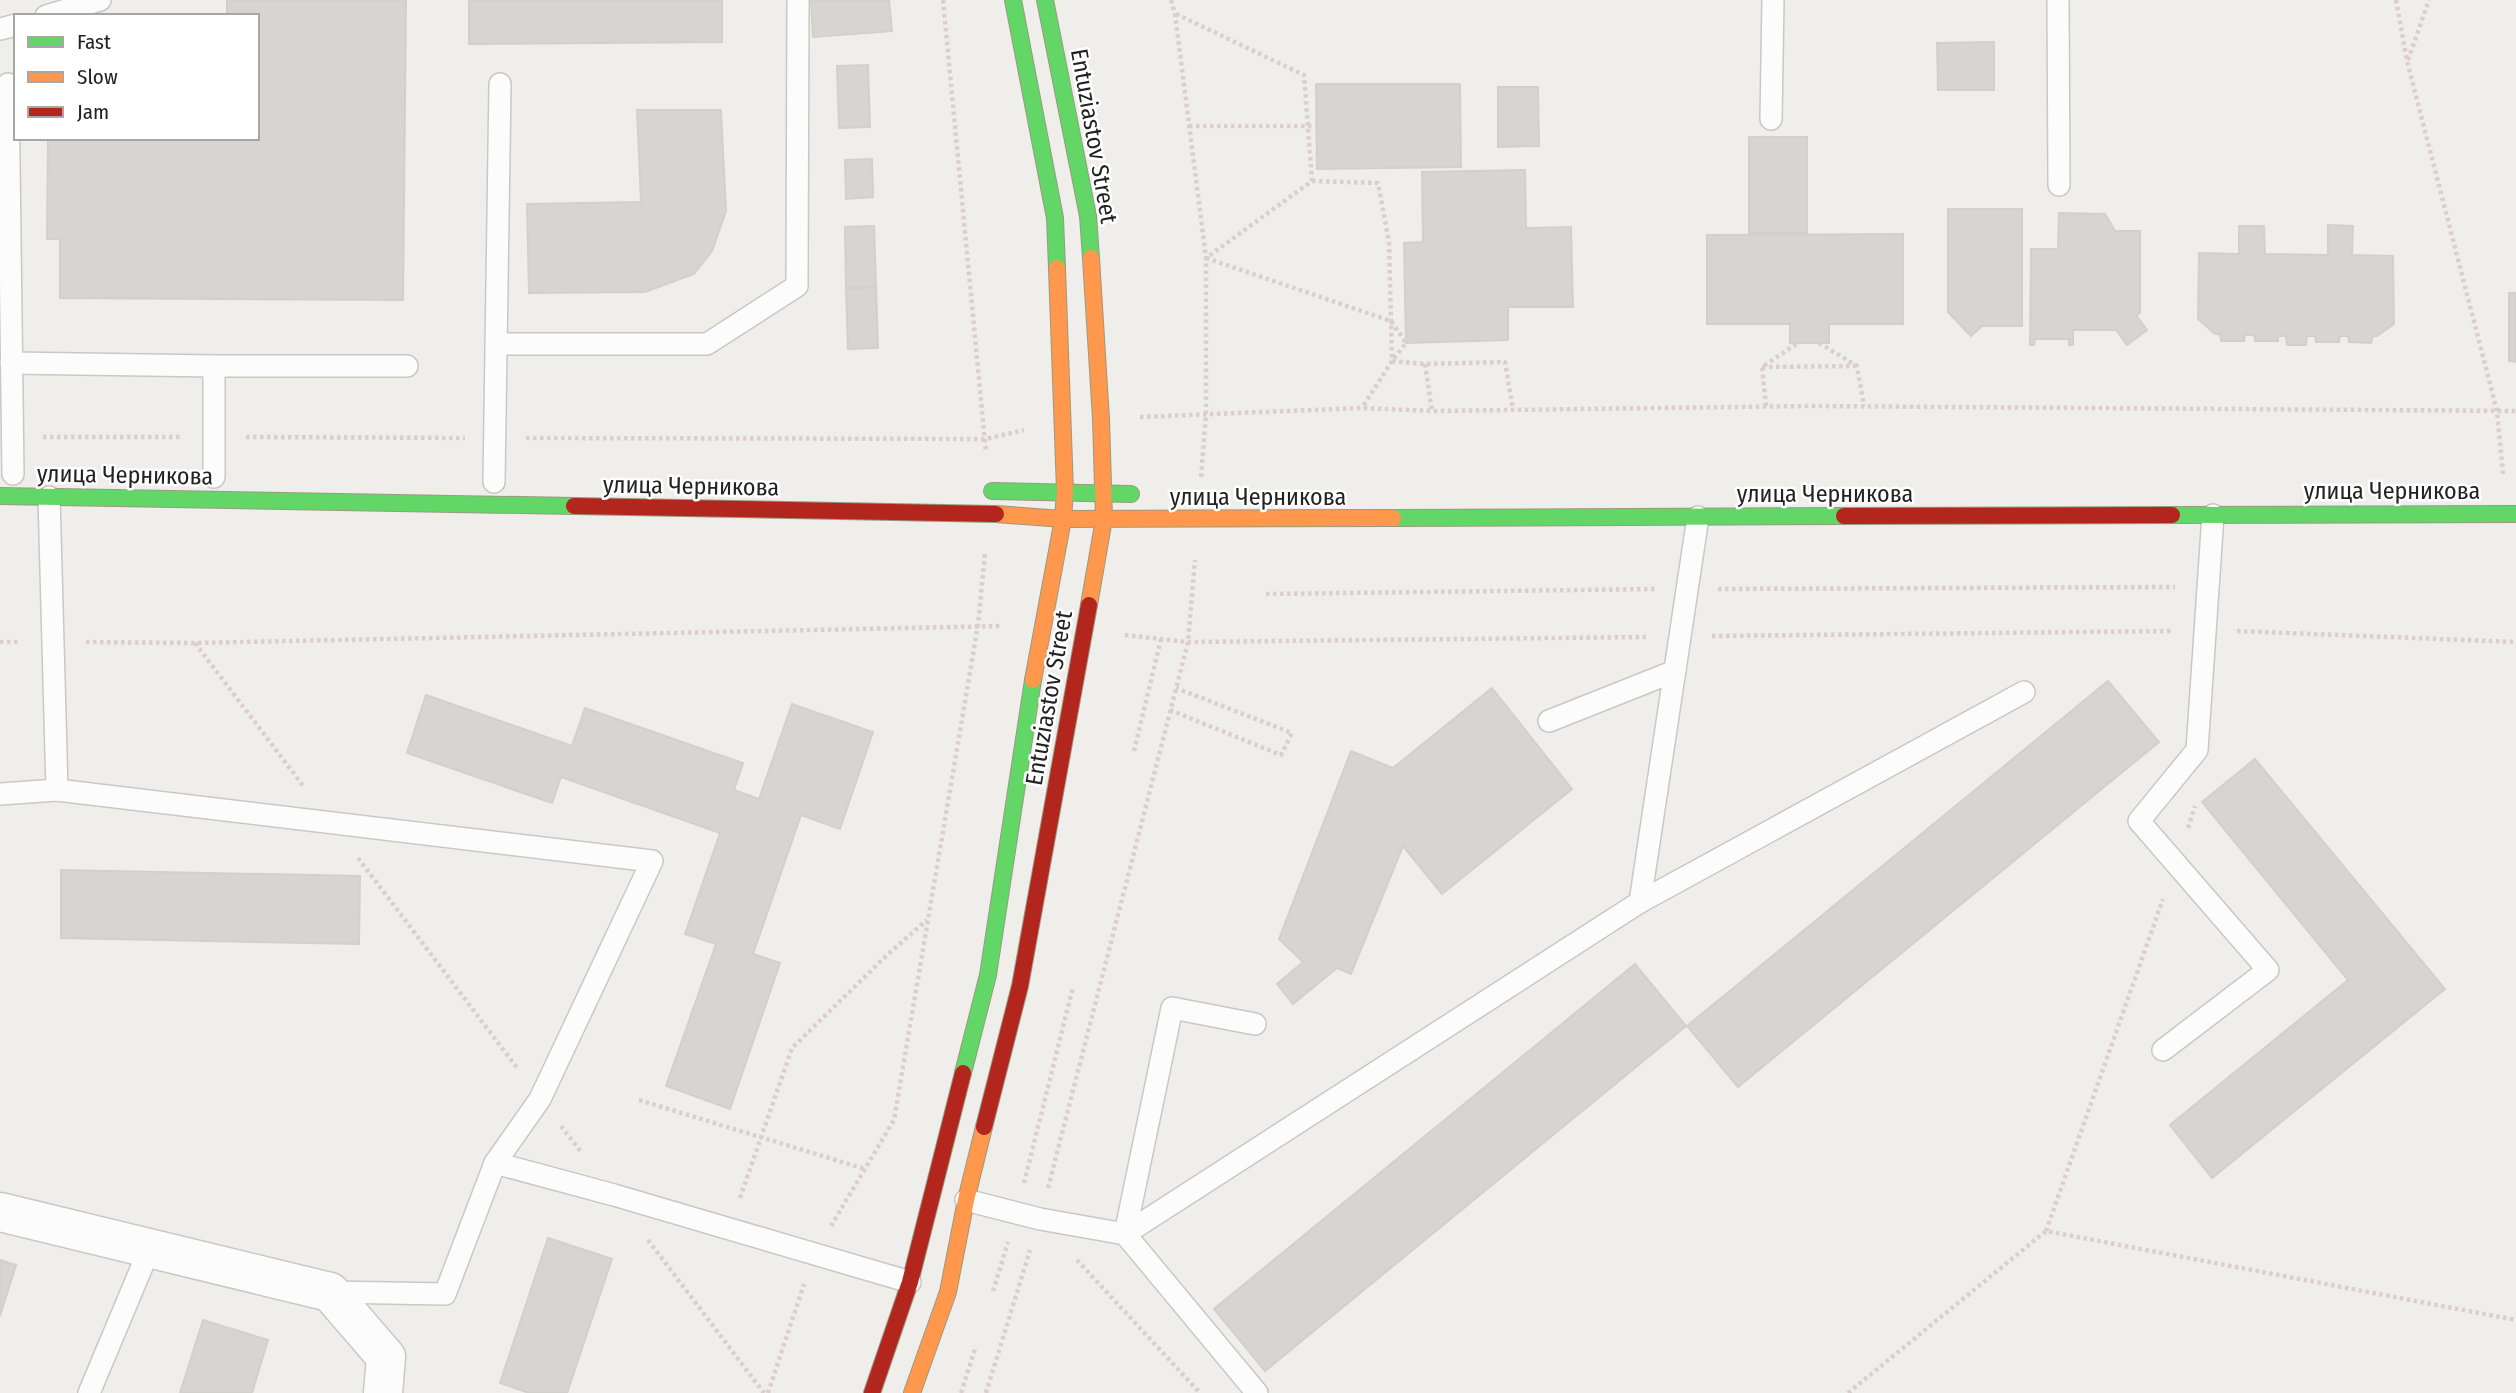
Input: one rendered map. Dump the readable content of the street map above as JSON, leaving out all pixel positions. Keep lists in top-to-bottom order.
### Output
{
  "streets": {
    "street": ["Entuziastov Street", "улица Черникова"]
  },
  "crossings": [
    ["Entuziastov Street", "улица Черникова"]
  ],
  "legend": ["Fast", "Slow", "Jam"]
}
